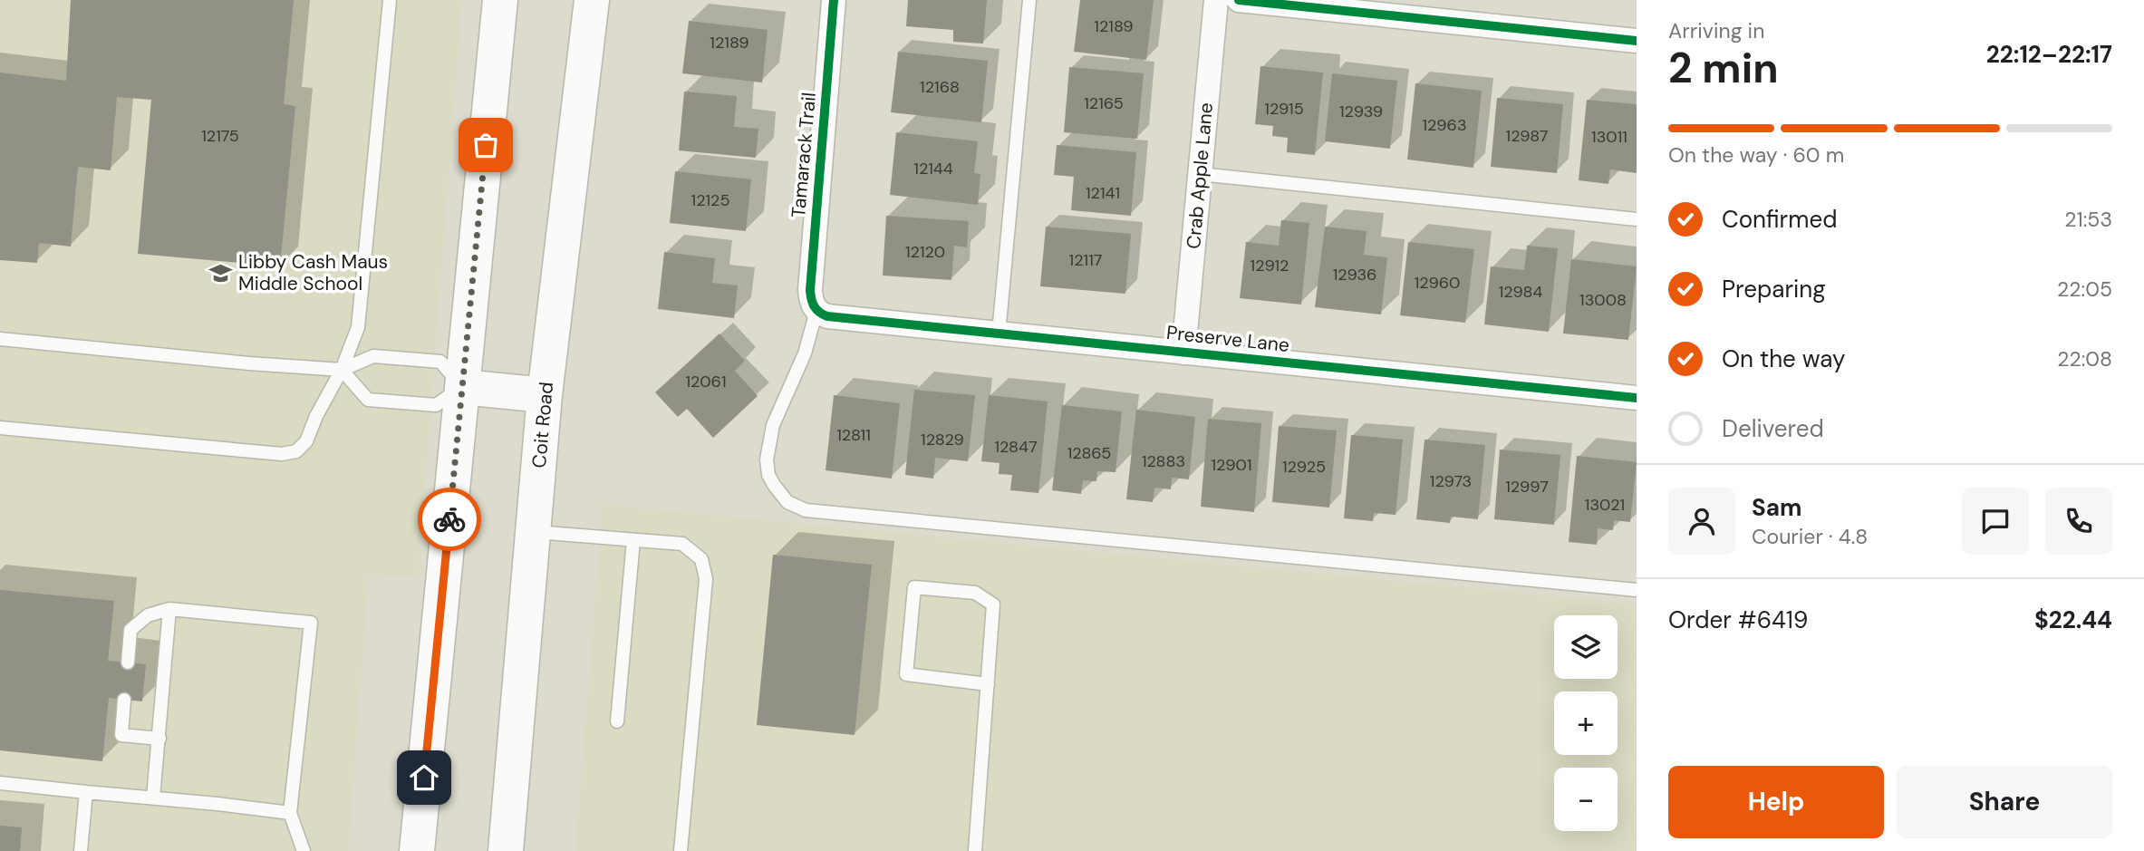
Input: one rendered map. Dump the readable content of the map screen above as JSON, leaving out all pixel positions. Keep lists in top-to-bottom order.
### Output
{
  "streets": {
    "main road": ["Coit Road"],
    "street": ["Tamarack Trail", "Crab Apple Lane", "Preserve Lane"]
  },
  "crossings": [
    ["Tamarack Trail", "Preserve Lane"],
    ["Crab Apple Lane", "Preserve Lane"]
  ],
  "places": {
    "school or university": ["Libby Cash Maus Middle School"]
  },
  "house_numbers": [
    "12189",
    "12189",
    "12168",
    "12165",
    "12915",
    "12939",
    "12963",
    "12175",
    "12987",
    "13011",
    "12144",
    "12141",
    "12125",
    "12120",
    "12117",
    "12912",
    "12936",
    "12960",
    "12984",
    "13008",
    "12061",
    "12811",
    "12829",
    "12847",
    "12865",
    "12883",
    "12901",
    "12925",
    "12973",
    "12997",
    "13021"
  ],
  "page": {
    "heading": ["2 min", "Arriving in", "22:12–22:17"],
    "panel": [
      "Sam",
      "Courier · 4.8",
      "Order #6419",
      "$22.44"
    ],
    "bar": "On the way · 60 m",
    "list": [
      ["Confirmed", "21:53"],
      ["Preparing", "22:05"],
      ["On the way", "22:08"],
      "Delivered"
    ],
    "map_buttons": ["+", "−"],
    "buttons": ["Help", "Share"]
  }
}
